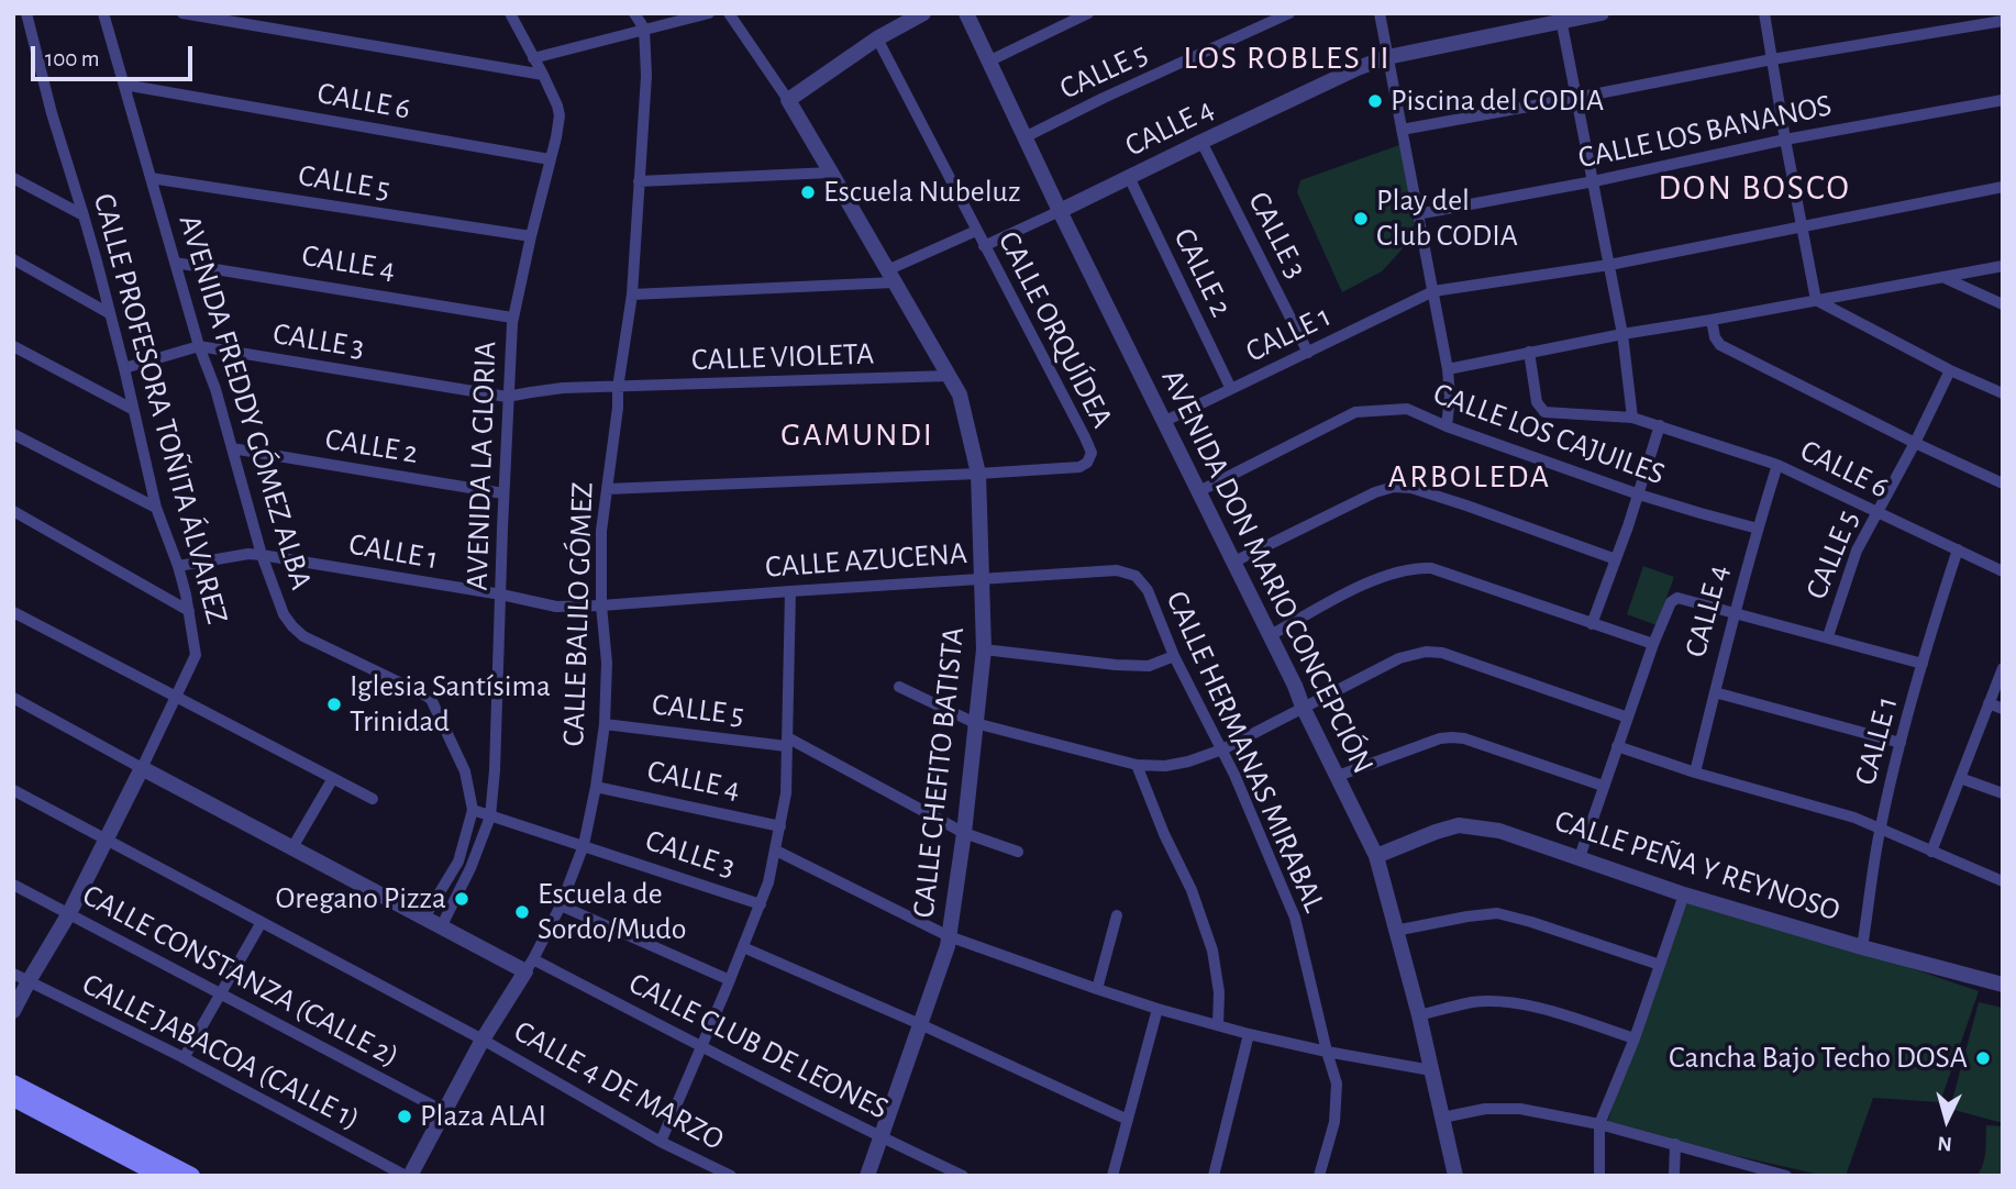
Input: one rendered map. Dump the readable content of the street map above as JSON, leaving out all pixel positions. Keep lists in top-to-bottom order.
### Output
{
  "streets": {
    "street": [
      "CALLE 5",
      "CALLE 6",
      "CALLE 4",
      "CALLE LOS BANANOS",
      "CALLE 3",
      "CALLE 2",
      "CALLE ORQUÍDEA",
      "CALLE 1",
      "CALLE VIOLETA",
      "AVENIDA FREDDY GÓMEZ ALBA",
      "CALLE PROFESORA TOÑITA ÁLVAREZ",
      "CALLE LOS CAJUILES",
      "AVENIDA LA GLORIA",
      "CALLE AZUCENA",
      "AVENIDA DON MARIO CONCEPCIÓN",
      "CALLE BALILO GÓMEZ",
      "CALLE HERMANAS MIRABAL",
      "CALLE CHEFITO BATISTA",
      "CALLE PEÑA Y REYNOSO",
      "CALLE CONSTANZA (CALLE 2)",
      "CALLE CLUB DE LEONES",
      "CALLE JABACOA (CALLE 1)",
      "CALLE 4 DE MARZO"
    ]
  },
  "crossings": [
    ["CALLE 5", "CALLE 6"],
    ["CALLE 5", "AVENIDA FREDDY GÓMEZ ALBA"],
    ["CALLE 5", "AVENIDA LA GLORIA"],
    ["CALLE 5", "AVENIDA DON MARIO CONCEPCIÓN"],
    ["CALLE 5", "CALLE BALILO GÓMEZ"],
    ["CALLE 6", "CALLE 4"],
    ["CALLE 6", "CALLE 1"],
    ["CALLE 6", "AVENIDA FREDDY GÓMEZ ALBA"],
    ["CALLE 6", "AVENIDA LA GLORIA"],
    ["CALLE 4", "CALLE 3"],
    ["CALLE 4", "CALLE 2"],
    ["CALLE 4", "AVENIDA FREDDY GÓMEZ ALBA"],
    ["CALLE 4", "CALLE LOS CAJUILES"],
    ["CALLE 4", "AVENIDA LA GLORIA"],
    ["CALLE 4", "AVENIDA DON MARIO CONCEPCIÓN"],
    ["CALLE 4", "CALLE BALILO GÓMEZ"],
    ["CALLE 3", "CALLE 1"],
    ["CALLE 3", "CALLE VIOLETA"],
    ["CALLE 3", "AVENIDA FREDDY GÓMEZ ALBA"],
    ["CALLE 3", "CALLE PROFESORA TOÑITA ÁLVAREZ"],
    ["CALLE 3", "AVENIDA LA GLORIA"],
    ["CALLE 3", "CALLE BALILO GÓMEZ"],
    ["CALLE 2", "CALLE 1"],
    ["CALLE 2", "AVENIDA FREDDY GÓMEZ ALBA"],
    ["CALLE 2", "AVENIDA LA GLORIA"],
    ["CALLE ORQUÍDEA", "CALLE BALILO GÓMEZ"],
    ["CALLE ORQUÍDEA", "CALLE CHEFITO BATISTA"],
    ["CALLE 1", "AVENIDA FREDDY GÓMEZ ALBA"],
    ["CALLE 1", "CALLE PROFESORA TOÑITA ÁLVAREZ"],
    ["CALLE 1", "AVENIDA LA GLORIA"],
    ["CALLE 1", "CALLE AZUCENA"],
    ["CALLE 1", "AVENIDA DON MARIO CONCEPCIÓN"],
    ["CALLE 1", "CALLE BALILO GÓMEZ"],
    ["CALLE 1", "CALLE PEÑA Y REYNOSO"],
    ["CALLE VIOLETA", "CALLE BALILO GÓMEZ"],
    ["CALLE VIOLETA", "CALLE CHEFITO BATISTA"],
    ["CALLE PROFESORA TOÑITA ÁLVAREZ", "CALLE CONSTANZA (CALLE 2)"],
    ["CALLE PROFESORA TOÑITA ÁLVAREZ", "CALLE JABACOA (CALLE 1)"],
    ["CALLE PROFESORA TOÑITA ÁLVAREZ", "CALLE 4 DE MARZO"],
    ["CALLE LOS CAJUILES", "AVENIDA DON MARIO CONCEPCIÓN"],
    ["CALLE AZUCENA", "CALLE BALILO GÓMEZ"],
    ["CALLE AZUCENA", "CALLE HERMANAS MIRABAL"],
    ["CALLE AZUCENA", "CALLE CHEFITO BATISTA"],
    ["AVENIDA DON MARIO CONCEPCIÓN", "CALLE PEÑA Y REYNOSO"],
    ["CALLE BALILO GÓMEZ", "CALLE CONSTANZA (CALLE 2)"],
    ["CALLE BALILO GÓMEZ", "CALLE CLUB DE LEONES"],
    ["CALLE BALILO GÓMEZ", "CALLE JABACOA (CALLE 1)"],
    ["CALLE BALILO GÓMEZ", "CALLE 4 DE MARZO"],
    ["CALLE CHEFITO BATISTA", "CALLE CLUB DE LEONES"]
  ],
  "districts": [
    "LOS ROBLES II",
    "DON BOSCO",
    "GAMUNDI",
    "ARBOLEDA"
  ],
  "places": [
    "Piscina del CODIA",
    "Escuela Nubeluz",
    "Play del Club CODIA",
    "Iglesia Santísima Trinidad",
    "Oregano Pizza",
    "Escuela de Sordo/Mudo",
    "Cancha Bajo Techo DOSA",
    "Plaza ALAI"
  ],
  "scale_bar": "100 m",
  "north": "bottom"
}
